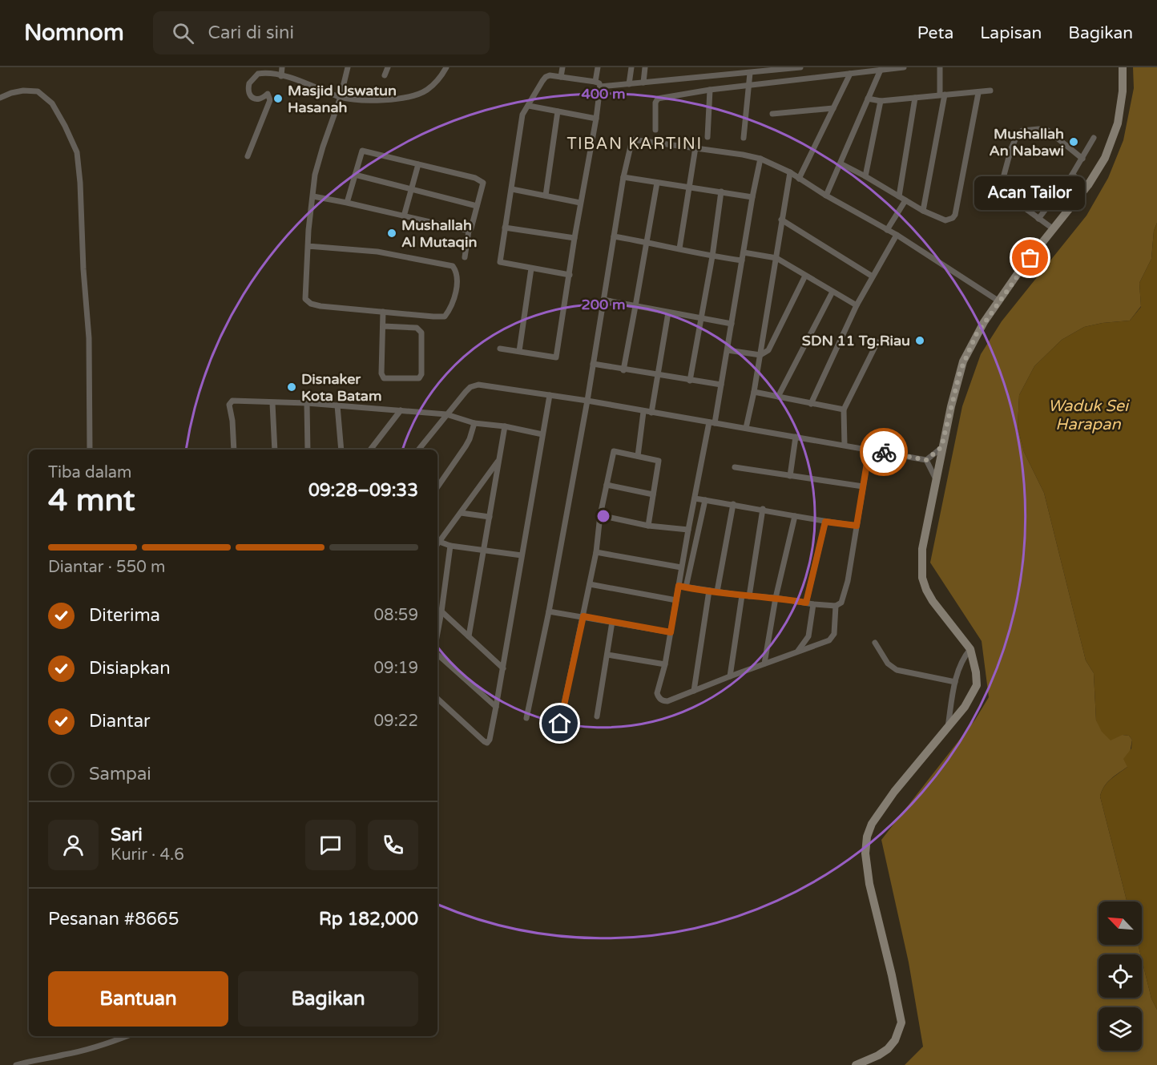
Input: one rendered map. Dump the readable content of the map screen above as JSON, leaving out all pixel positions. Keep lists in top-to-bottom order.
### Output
{
  "districts": ["TIBAN KARTINI"],
  "water": ["Waduk Sei Harapan"],
  "places": [
    "Masjid Uswatun Hasanah",
    "Mushallah An Nabawi",
    "Mushallah Al Mutaqin",
    "Acan Tailor",
    "SDN 11 Tg.Riau",
    "Disnaker Kota Batam"
  ],
  "north": "top left",
  "page": {
    "header": "Nomnom",
    "search": "Cari di sini",
    "nav": ["Peta", "Lapisan", "Bagikan"],
    "bubble": "Acan Tailor",
    "heading": ["4 mnt", "Tiba dalam", "09:28–09:33"],
    "panel": [
      "Sari",
      "Kurir · 4.6",
      "Pesanan #8665",
      "Rp 182,000"
    ],
    "bar": "Diantar · 550 m",
    "list": [
      ["Diterima", "08:59"],
      ["Disiapkan", "09:19"],
      ["Diantar", "09:22"],
      "Sampai"
    ],
    "buttons": ["Bantuan", "Bagikan"]
  },
  "rings": ["400 m", "200 m"]
}
